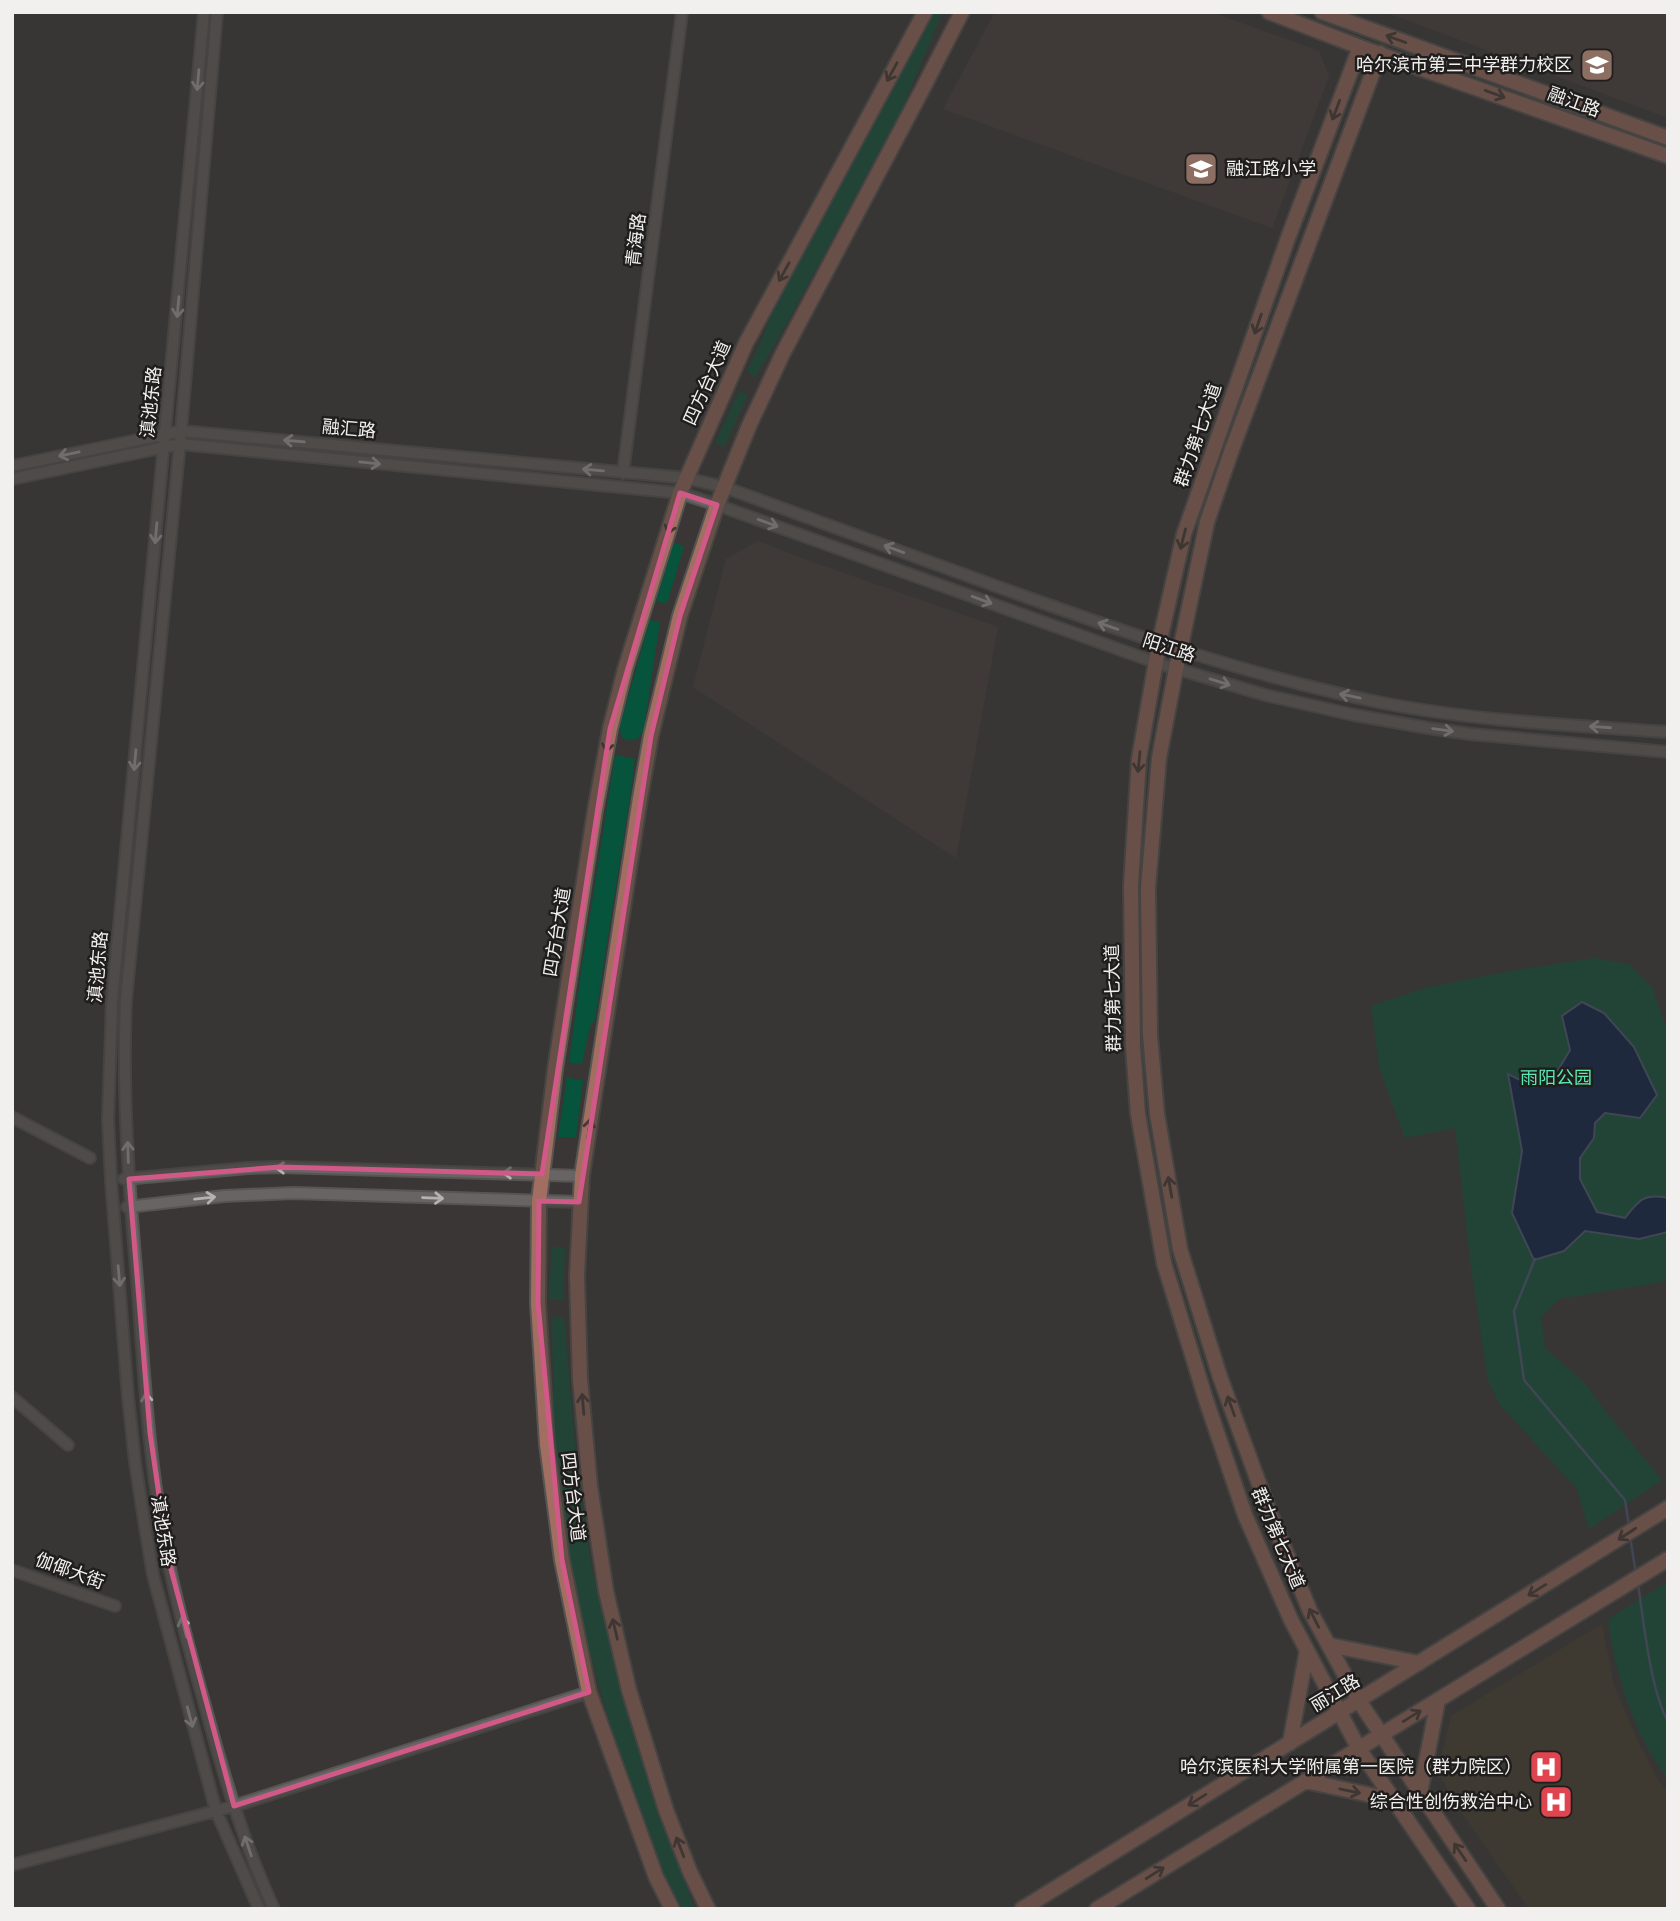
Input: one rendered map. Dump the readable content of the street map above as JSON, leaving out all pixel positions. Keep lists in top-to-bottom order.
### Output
{
  "streets": {
    "main road": [
      "融江路",
      "四方台大道",
      "群力第七大道",
      "丽江路"
    ],
    "street": [
      "青海路",
      "滇池东路",
      "融汇路",
      "阳江路",
      "伽倻大街"
    ]
  },
  "crossings": [
    ["融江路", "群力第七大道"],
    ["青海路", "融汇路"],
    ["四方台大道", "融汇路"],
    ["四方台大道", "阳江路"],
    ["滇池东路", "融汇路"],
    ["融汇路", "阳江路"],
    ["群力第七大道", "阳江路"],
    ["群力第七大道", "丽江路"]
  ],
  "parks": ["雨阳公园"],
  "places": {
    "school or university": ["哈尔滨市第三中学群力校区", "融江路小学"],
    "hospital": ["哈尔滨医科大学附属第一医院（群力院区）", "综合性创伤救治中心"]
  }
}
